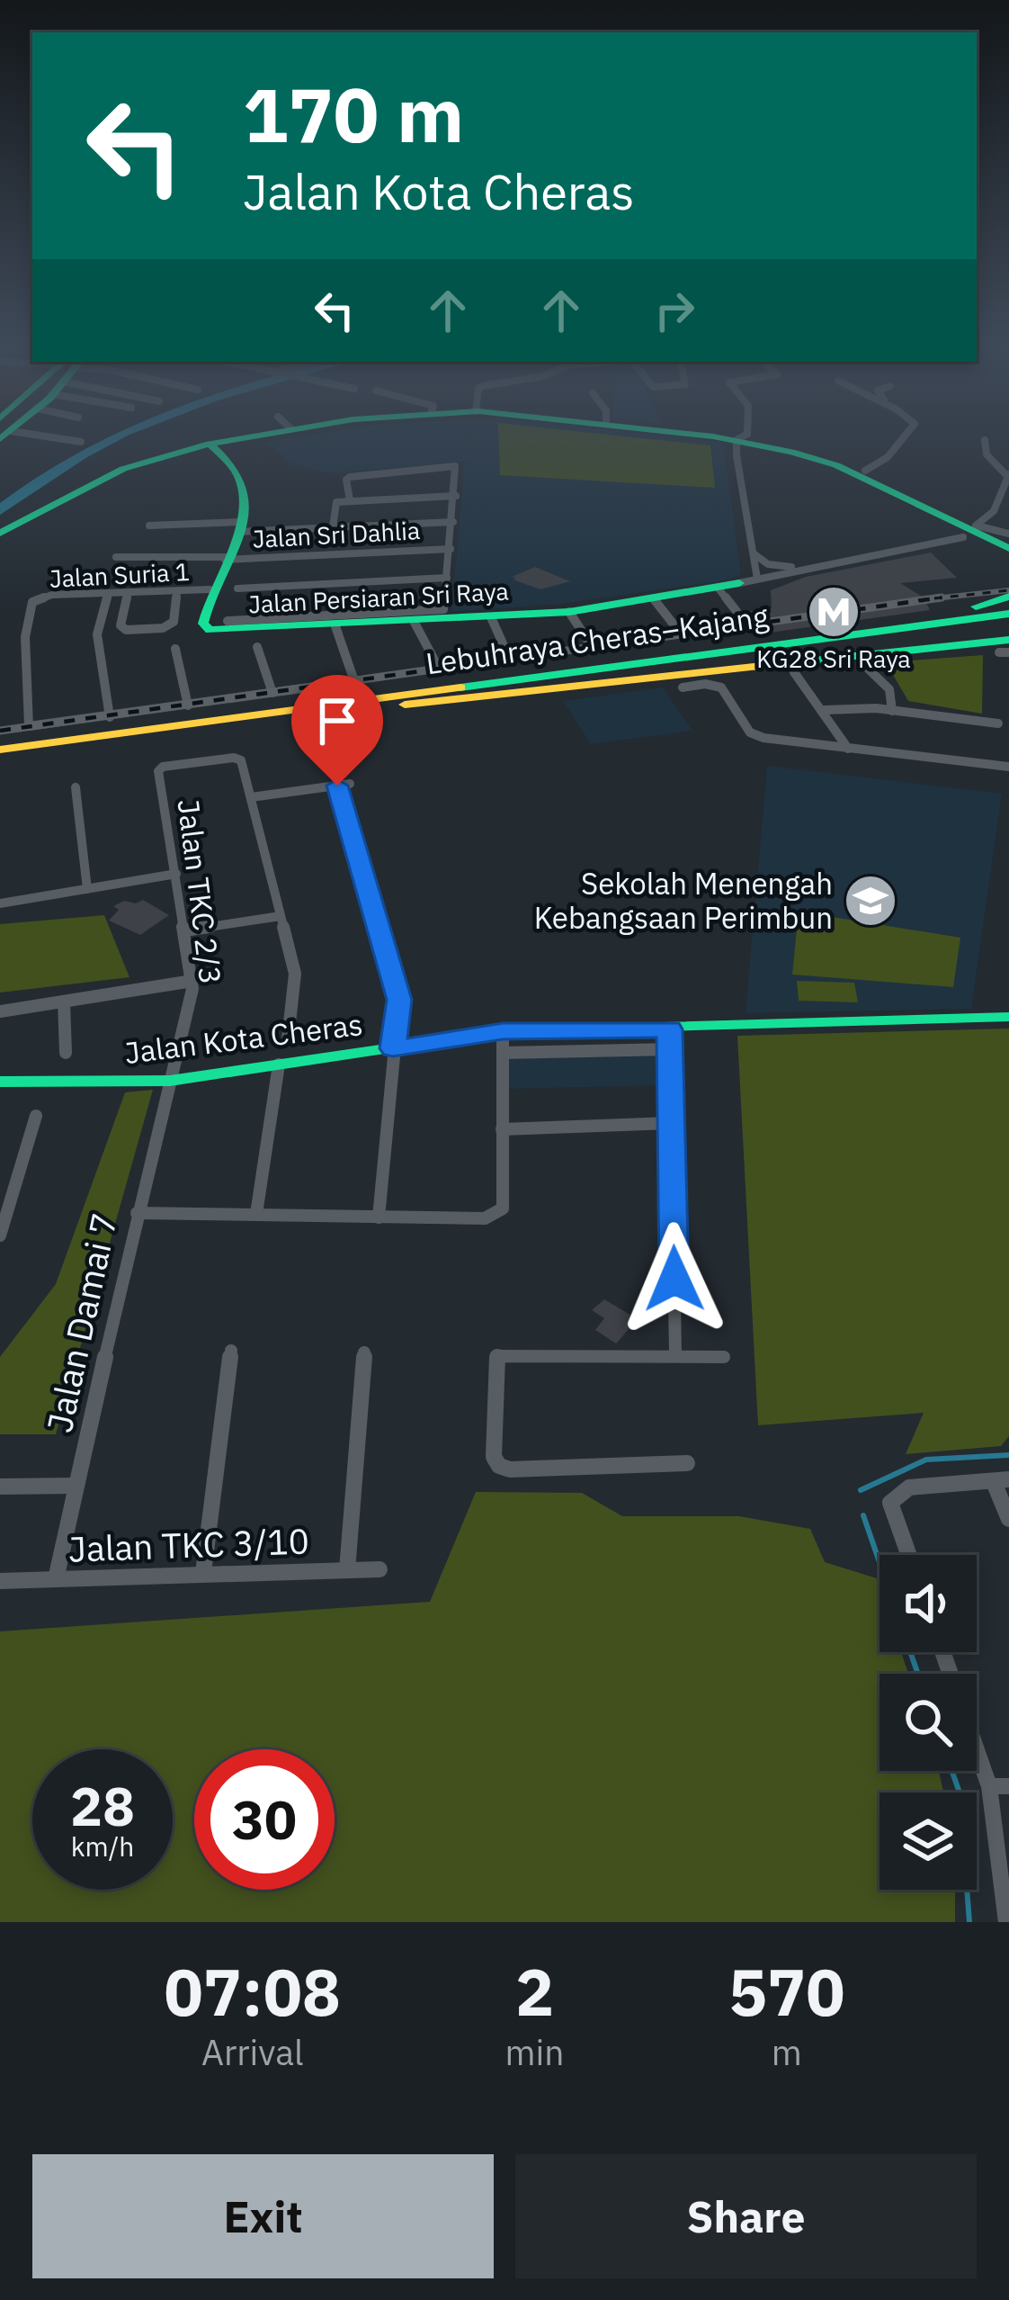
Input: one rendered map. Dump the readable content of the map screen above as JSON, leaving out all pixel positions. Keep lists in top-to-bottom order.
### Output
{
  "streets": {
    "main road": ["Jalan Persiaran Sri Raya", "Lebuhraya Cheras–Kajang", "Jalan Kota Cheras"],
    "street": [
      "Jalan Sri Dahlia",
      "Jalan Suria 1",
      "Jalan TKC 2/3",
      "Jalan Damai 7",
      "Jalan TKC 3/10"
    ]
  },
  "crossings": [
    ["Jalan Sri Dahlia", "Jalan Persiaran Sri Raya"],
    ["Jalan Suria 1", "Jalan Persiaran Sri Raya"],
    ["Jalan TKC 2/3", "Jalan Kota Cheras"],
    ["Jalan TKC 2/3", "Jalan Damai 7"],
    ["Jalan Kota Cheras", "Jalan Damai 7"],
    ["Jalan Damai 7", "Jalan TKC 3/10"]
  ],
  "places": {
    "metro station": ["KG28 Sri Raya"],
    "school or university": ["Sekolah Menengah Kebangsaan Perimbun"]
  },
  "page": {
    "turn": ["170 m", "Jalan Kota Cheras"],
    "speed": "28 km/h",
    "limit": "30",
    "eta": [
      "07:08",
      "Arrival",
      "2",
      "min",
      "570",
      "m"
    ],
    "buttons": ["Exit", "Share"]
  }
}
